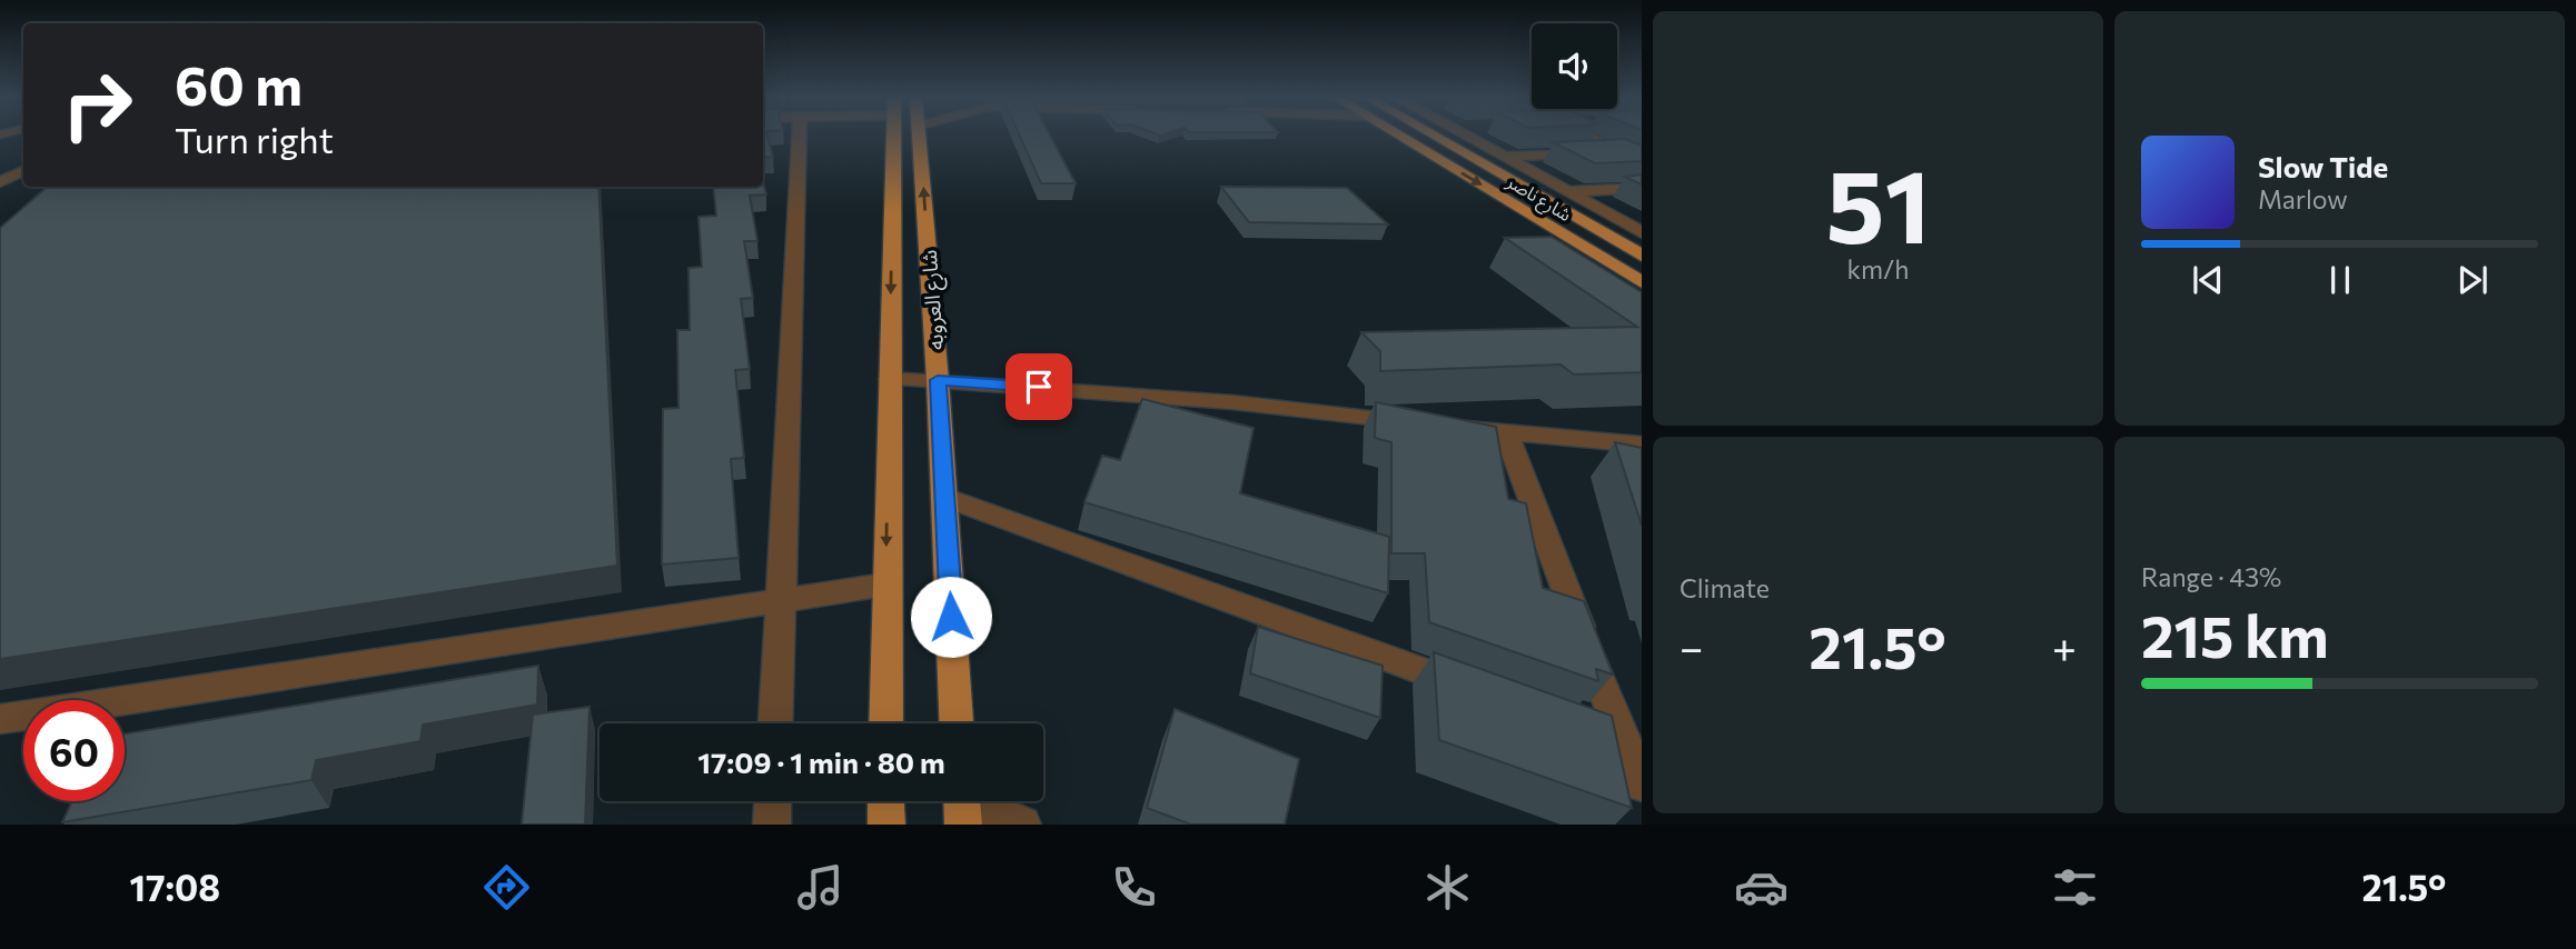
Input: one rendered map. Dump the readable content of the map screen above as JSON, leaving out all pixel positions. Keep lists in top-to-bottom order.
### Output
{
  "streets": {
    "main road": ["شارع ناصر", "شارع العروبه"]
  },
  "page": {
    "tile": [
      ["51", "km/h"],
      "Climate",
      ["Range · 43%", "215 km"]
    ],
    "turn": ["60 m", "Turn right"],
    "song": ["Slow Tide", "Marlow"],
    "heat": ["−", "21.5°", "+"],
    "limit": "60",
    "trip": "17:09 · 1 min · 80 m",
    "tabs": ["17:08", "21.5°"]
  }
}
